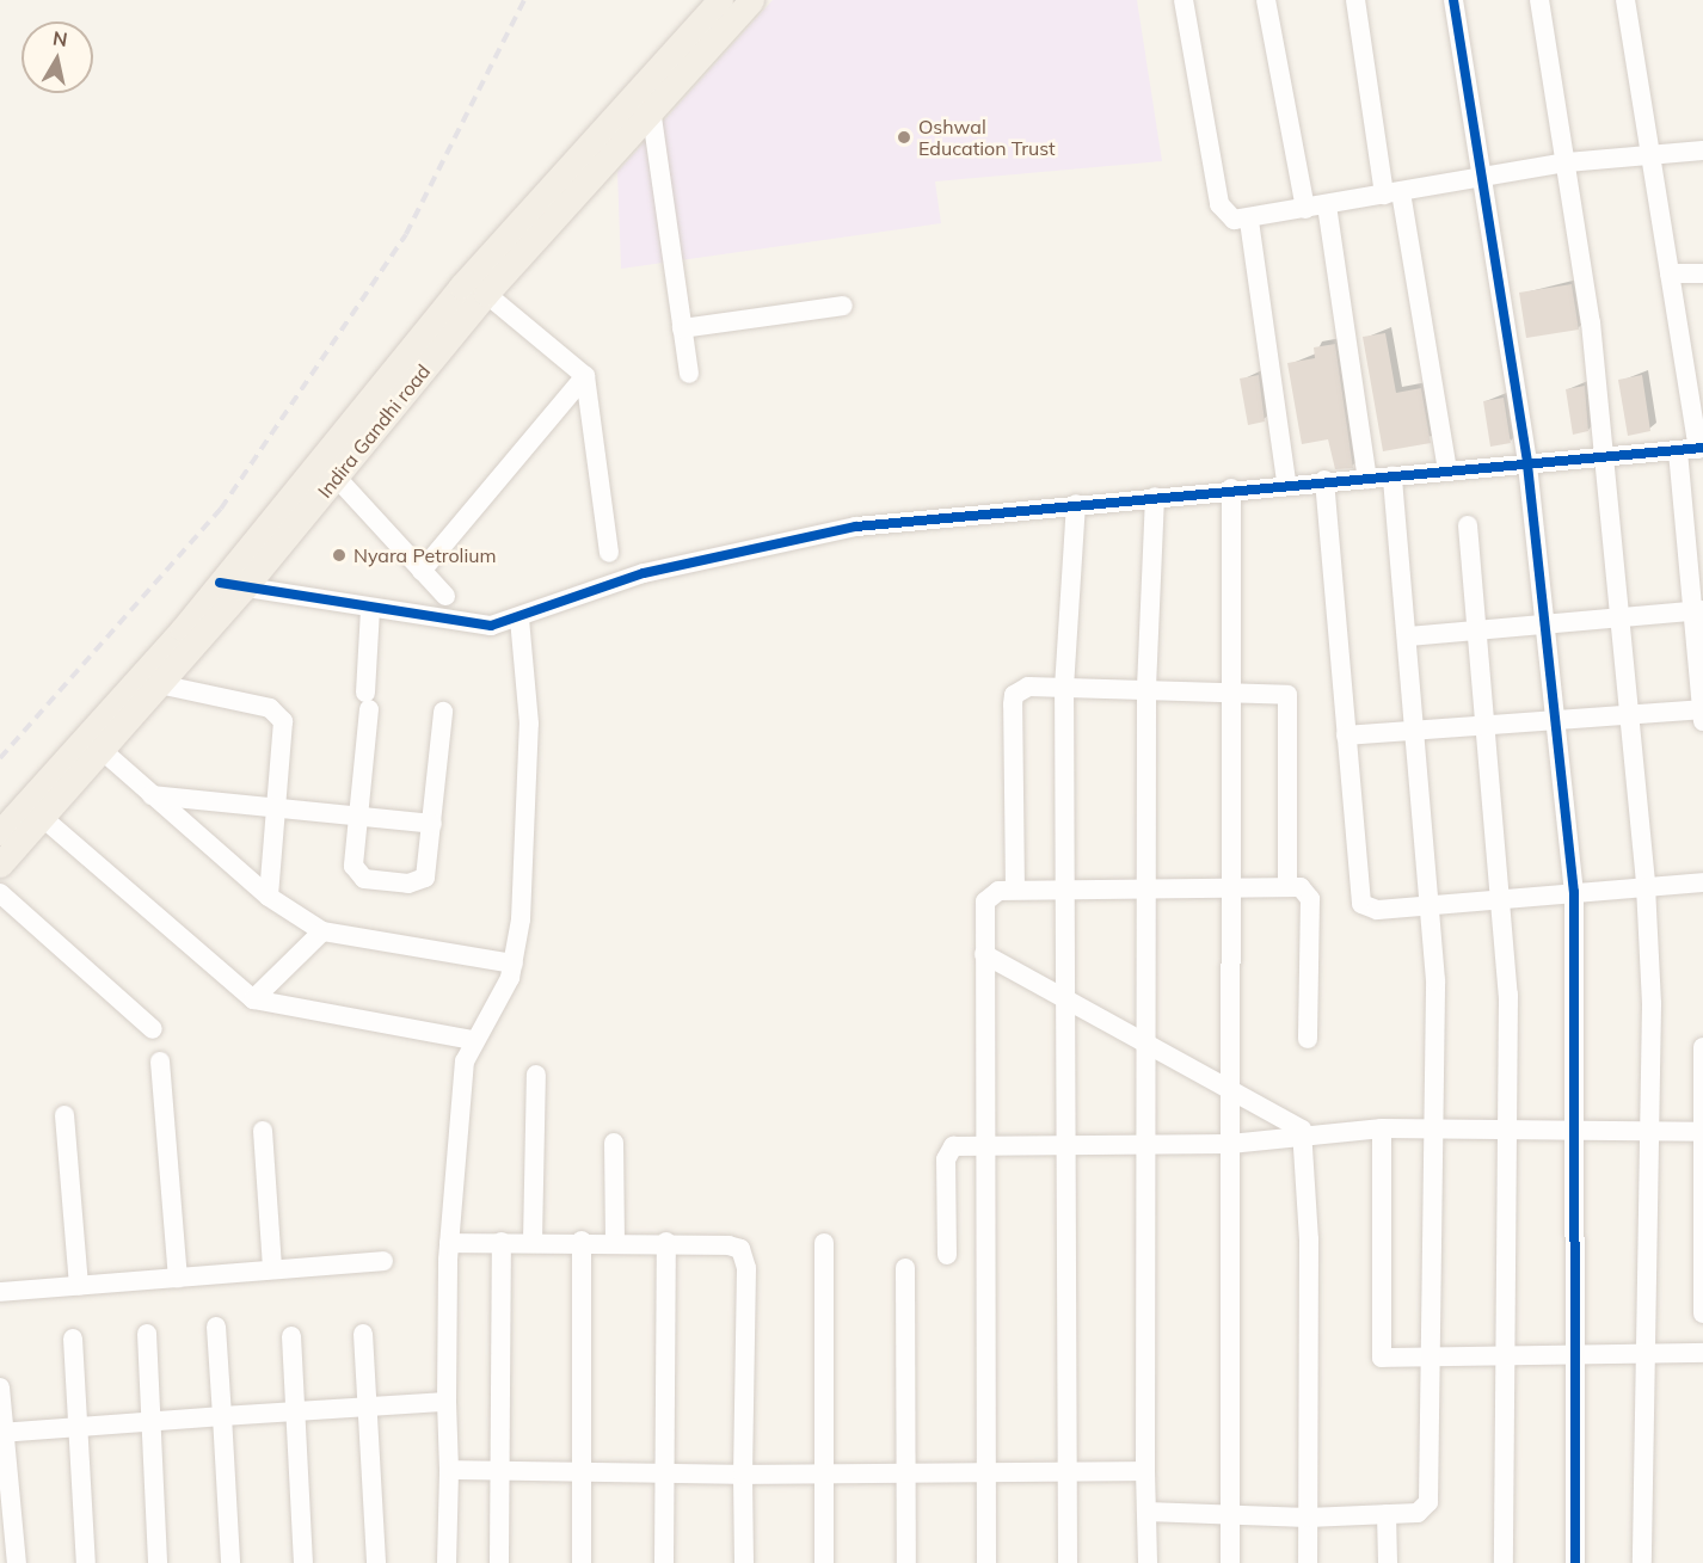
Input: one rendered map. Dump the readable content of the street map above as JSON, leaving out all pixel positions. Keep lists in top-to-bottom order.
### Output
{
  "streets": {
    "main road": ["Indira Gandhi road"]
  },
  "places": ["Oshwal Education Trust", "Nyara Petrolium"],
  "north": "top"
}
